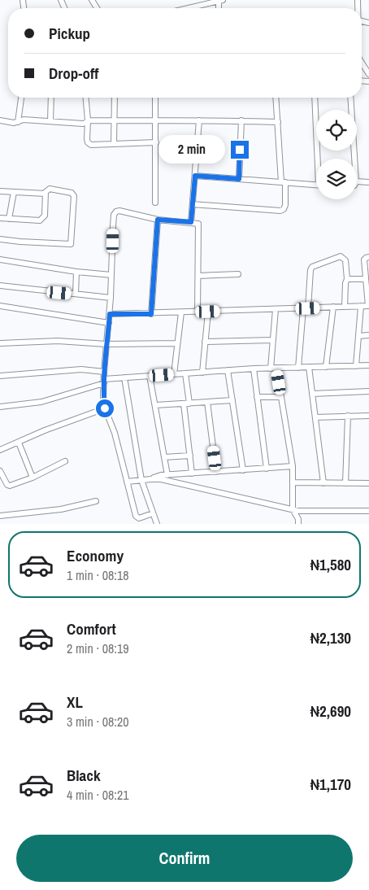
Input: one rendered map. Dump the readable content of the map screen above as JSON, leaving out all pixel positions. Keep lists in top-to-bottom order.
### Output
{
  "page": {
    "banner": ["Pickup", "Drop-off"],
    "bubble": "2 min",
    "list": [
      {
        "name": "Economy",
        "note": "1 min · 08:18",
        "value": "₦1,580"
      },
      {
        "name": "Comfort",
        "note": "2 min · 08:19",
        "value": "₦2,130"
      },
      {
        "name": "XL",
        "note": "3 min · 08:20",
        "value": "₦2,690"
      },
      {
        "name": "Black",
        "note": "4 min · 08:21",
        "value": "₦1,170"
      }
    ],
    "buttons": "Confirm"
  }
}
